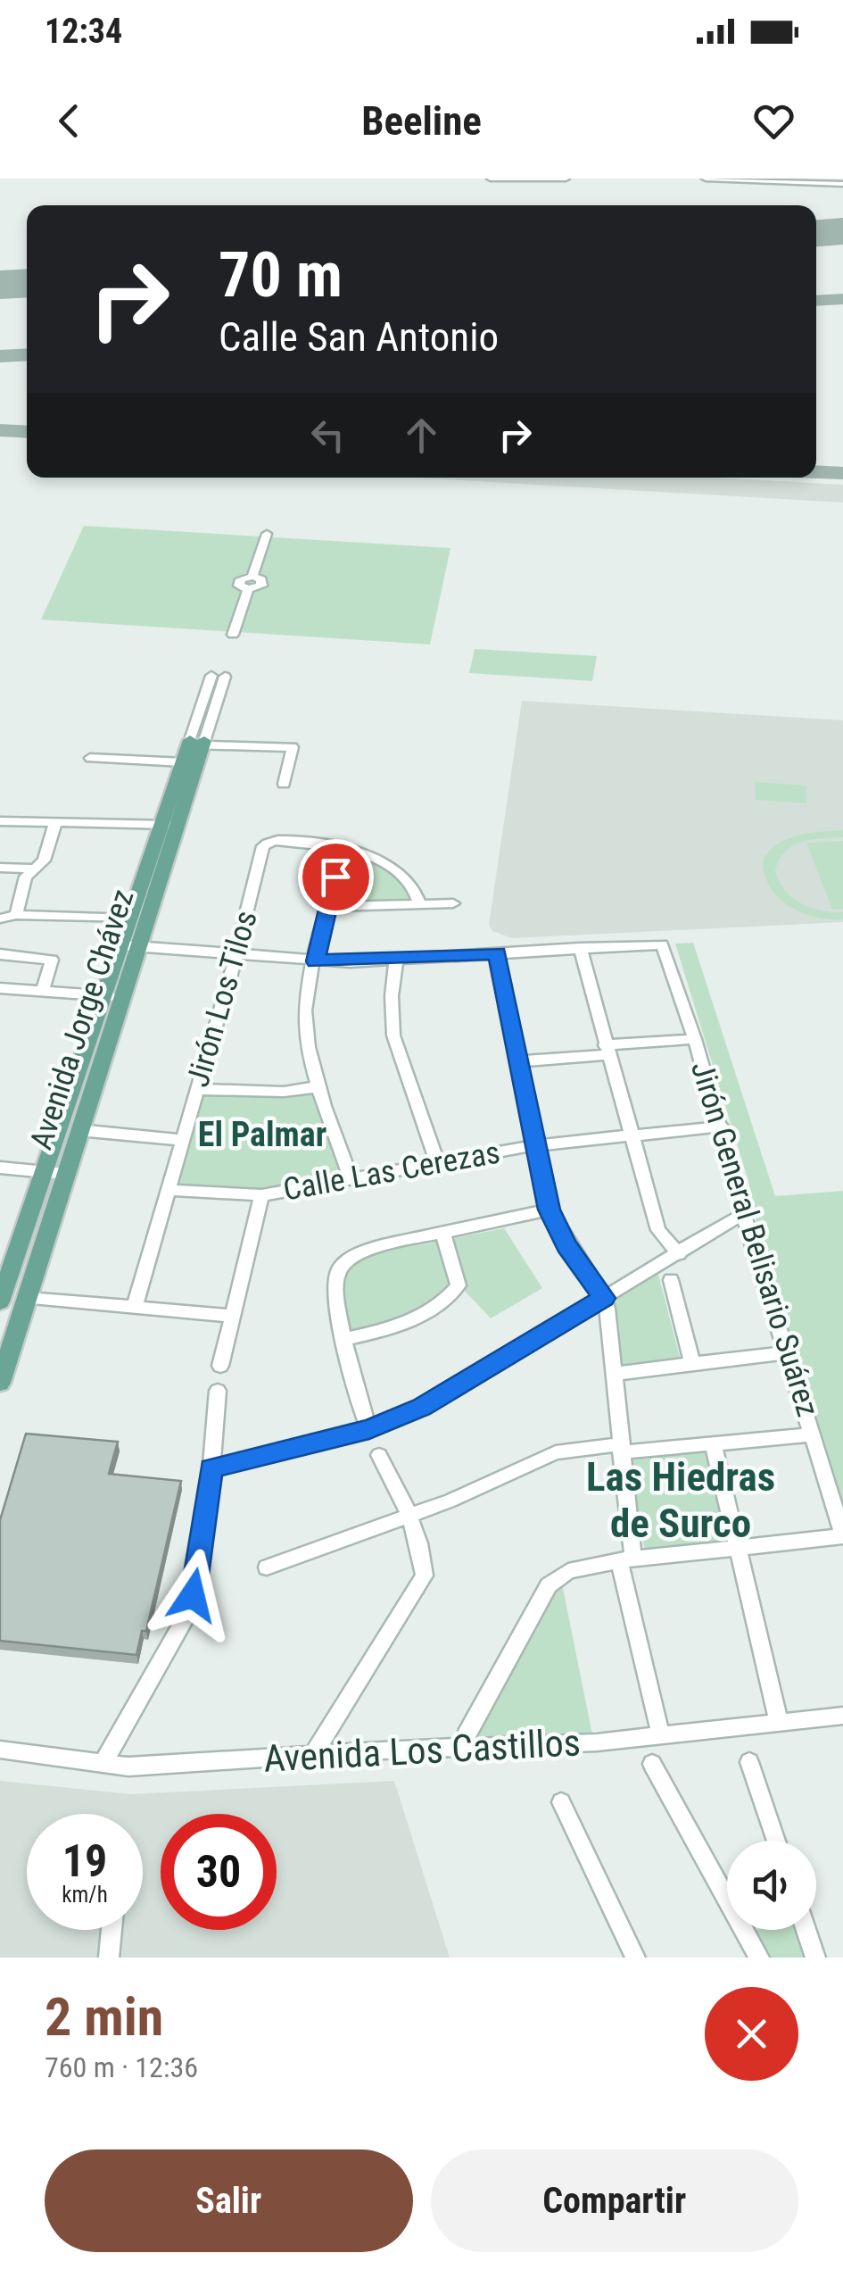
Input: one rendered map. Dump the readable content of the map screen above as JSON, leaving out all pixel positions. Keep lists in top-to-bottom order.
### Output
{
  "streets": {
    "main road": ["Avenida Jorge Chávez"],
    "street": [
      "Jirón Los Tilos",
      "Calle Las Cerezas",
      "Jirón General Belisario Suárez",
      "Avenida Los Castillos"
    ]
  },
  "crossings": [
    ["Jirón Los Tilos", "Calle Las Cerezas"],
    ["Calle Las Cerezas", "Jirón General Belisario Suárez"]
  ],
  "districts": ["El Palmar", "Las Hiedras de Surco"],
  "page": {
    "status": "12:34",
    "header": "Beeline",
    "turn": ["70 m", "Calle San Antonio"],
    "speed": "19 km/h",
    "limit": "30",
    "heading": ["2 min", "760 m · 12:36"],
    "buttons": ["Salir", "Compartir"]
  }
}
